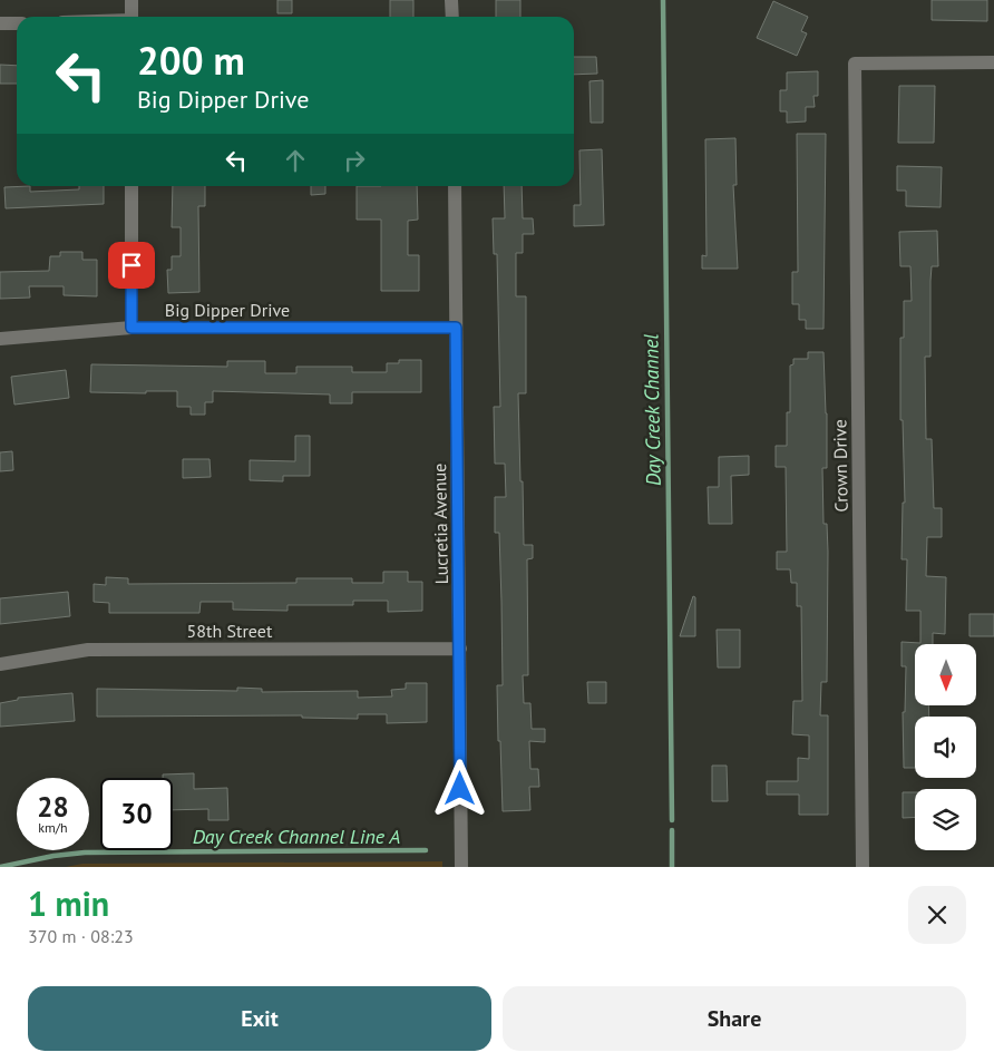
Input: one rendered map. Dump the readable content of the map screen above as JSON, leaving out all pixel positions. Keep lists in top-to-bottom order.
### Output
{
  "streets": {
    "street": [
      "Big Dipper Drive",
      "Crown Drive",
      "Lucretia Avenue",
      "58th Street"
    ]
  },
  "crossings": [
    ["Big Dipper Drive", "Lucretia Avenue"],
    ["Lucretia Avenue", "58th Street"]
  ],
  "water": ["Day Creek Channel", "Day Creek Channel Line A"],
  "north": "bottom",
  "page": {
    "turn": ["200 m", "Big Dipper Drive"],
    "speed": "28 km/h",
    "limit": "30",
    "heading": ["1 min", "370 m · 08:23"],
    "buttons": ["Exit", "Share"]
  }
}
